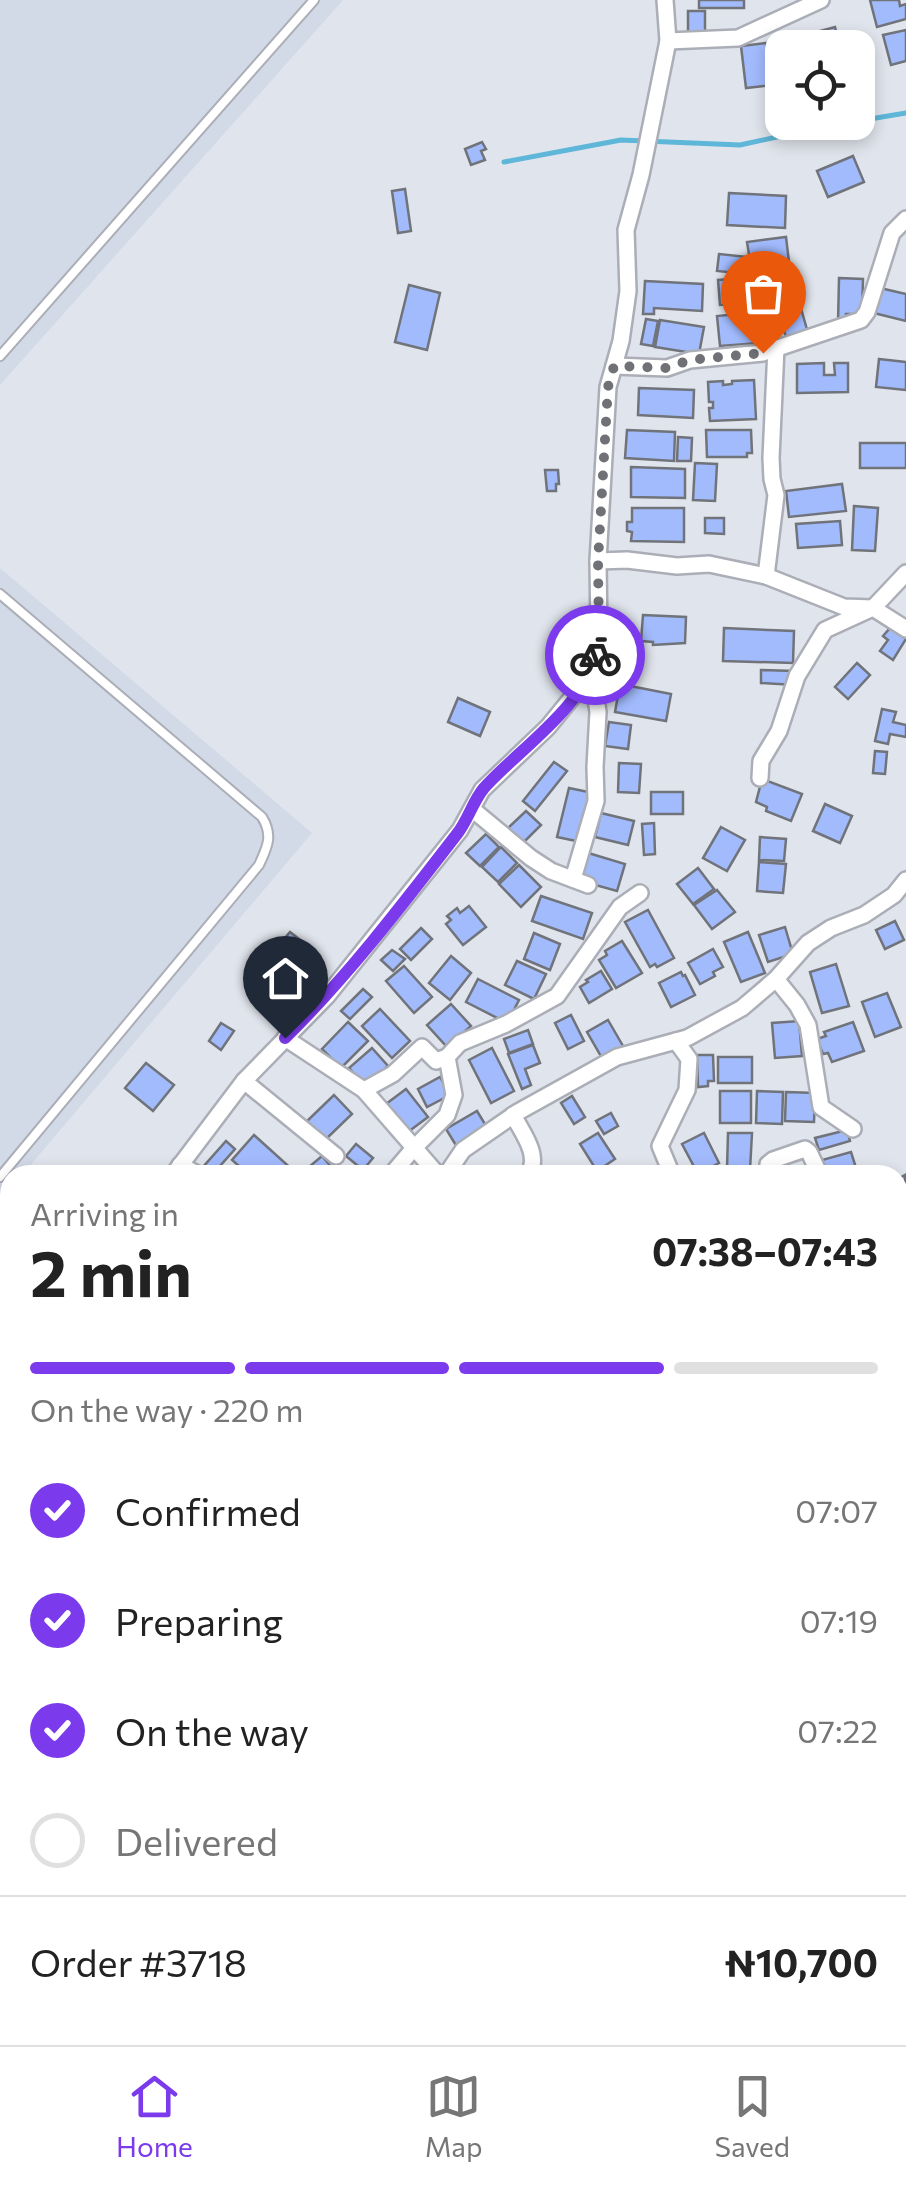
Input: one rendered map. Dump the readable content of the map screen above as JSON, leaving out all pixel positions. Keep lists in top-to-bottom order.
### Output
{
  "page": {
    "heading": ["2 min", "Arriving in", "07:38–07:43"],
    "panel": ["Order #3718", "₦10,700"],
    "bar": "On the way · 220 m",
    "list": [
      ["Confirmed", "07:07"],
      ["Preparing", "07:19"],
      ["On the way", "07:22"],
      "Delivered"
    ],
    "tabs": ["Home", "Map", "Saved"]
  }
}
